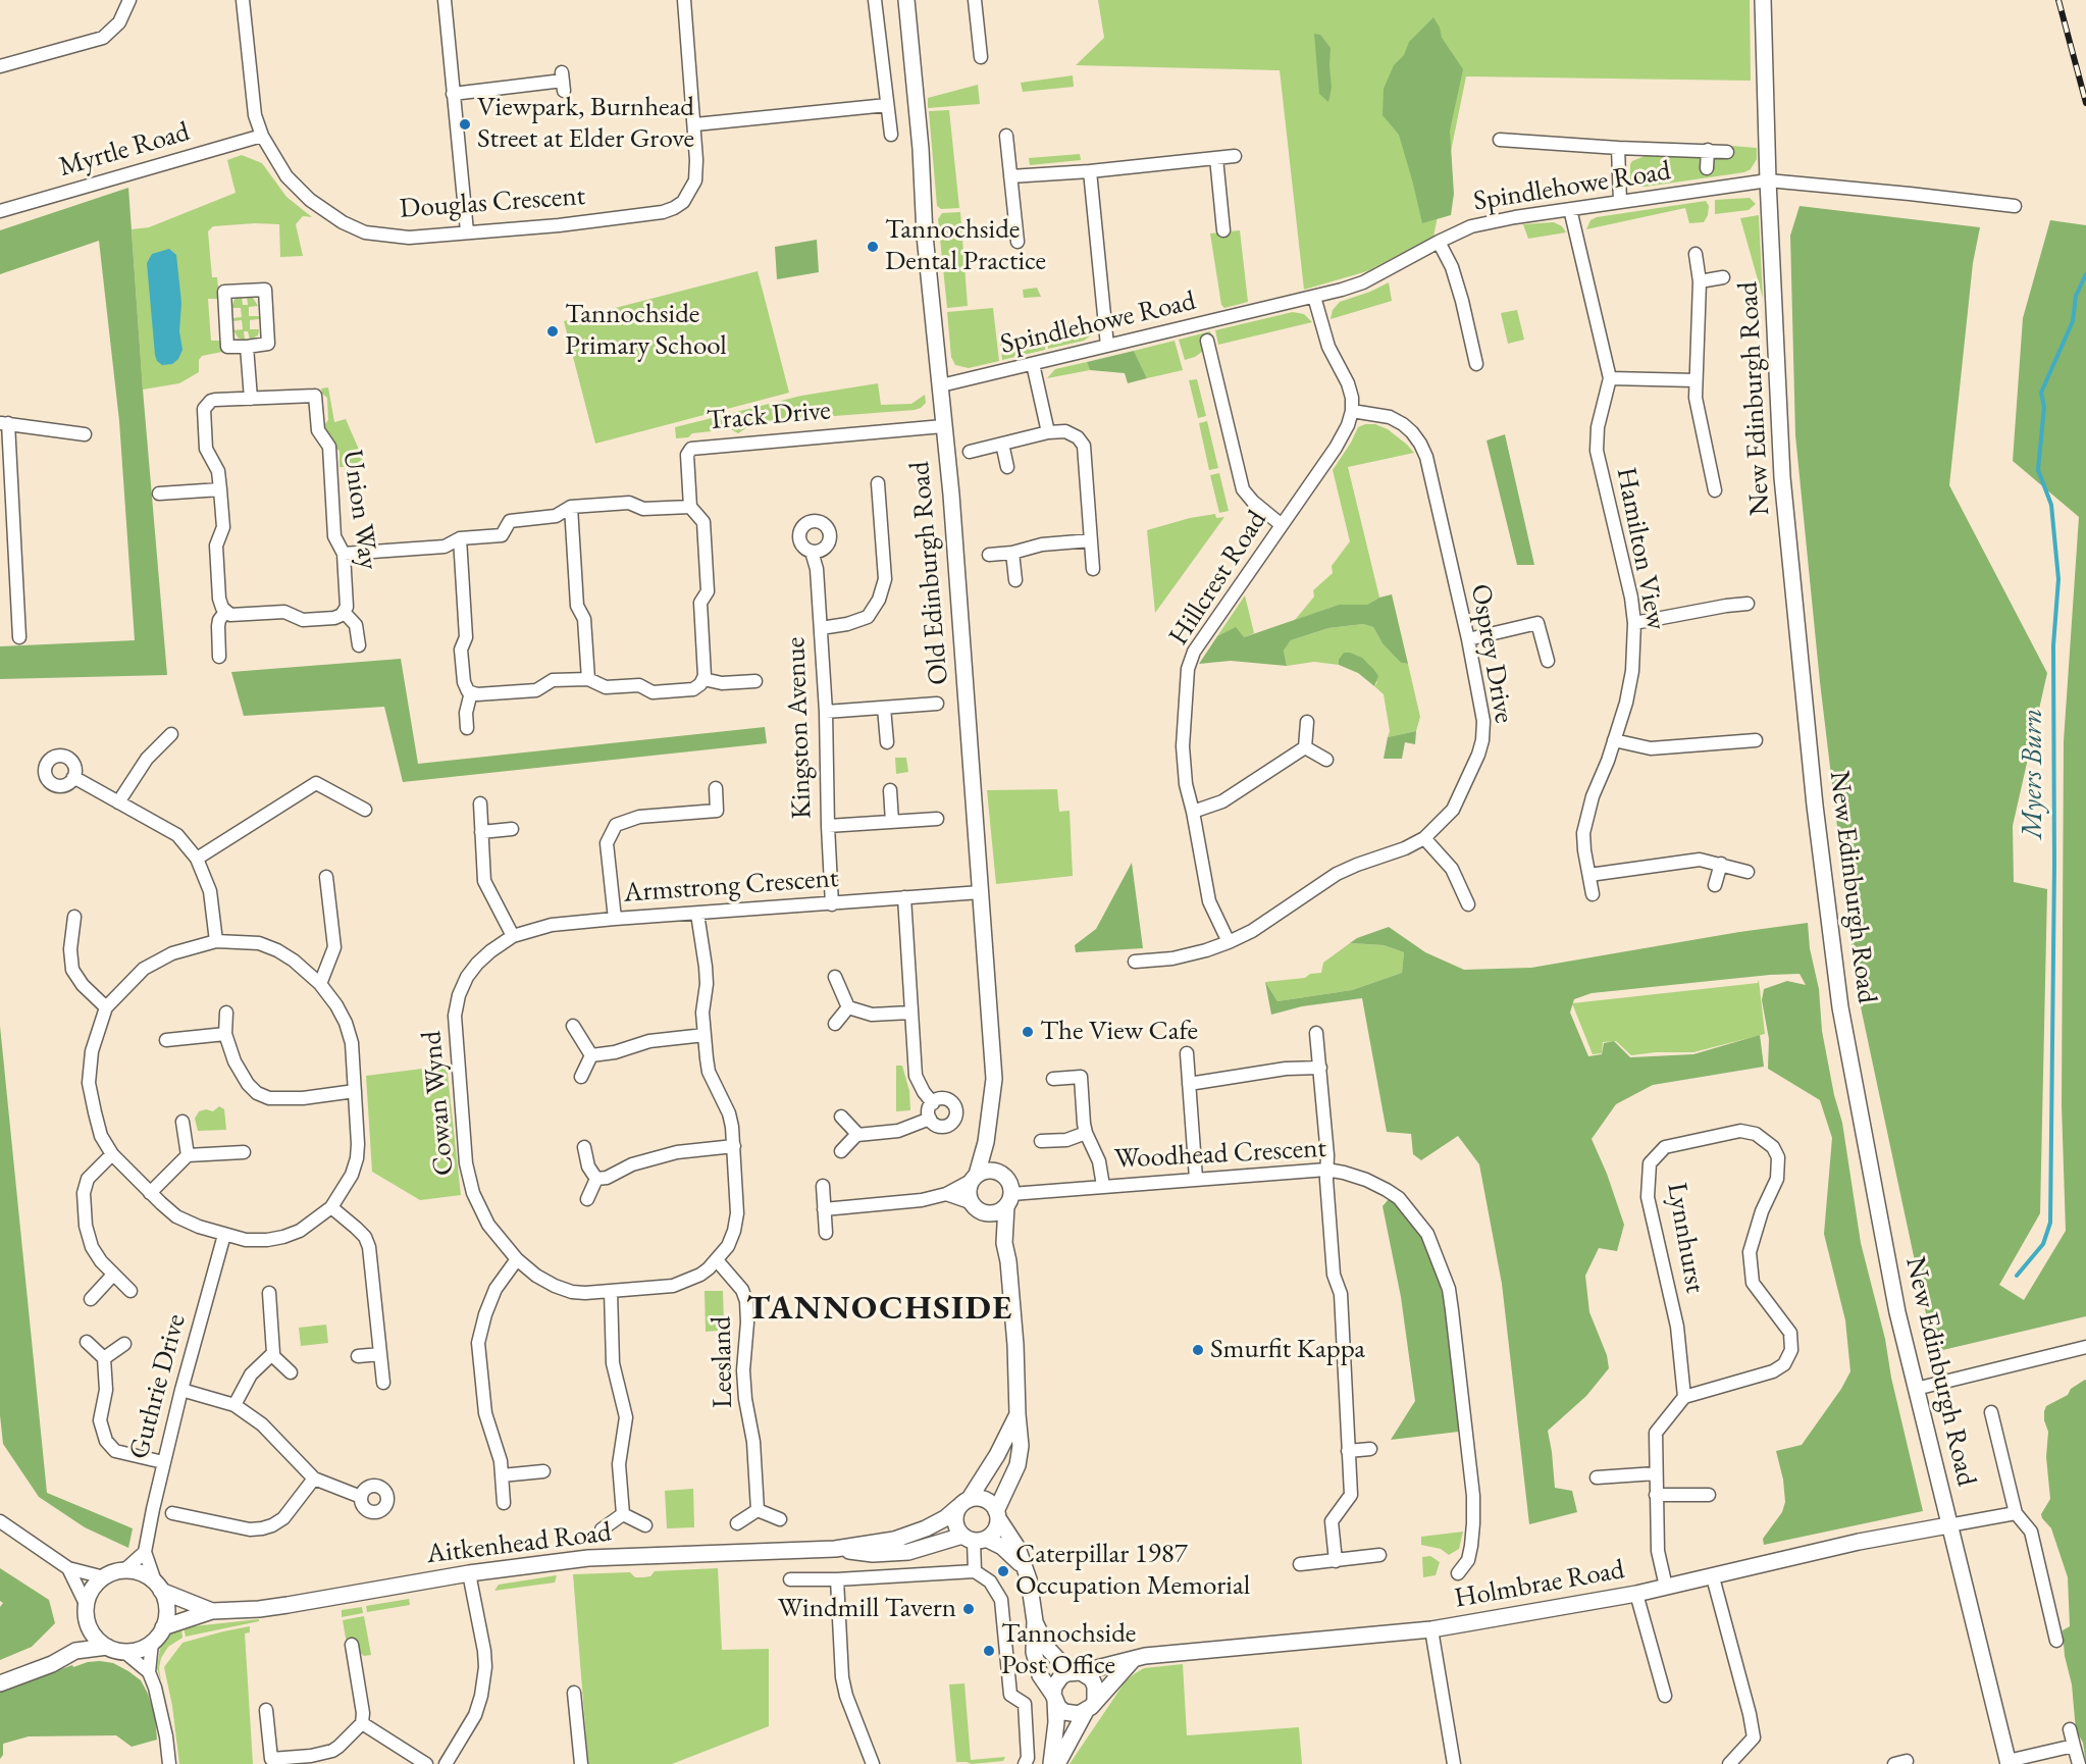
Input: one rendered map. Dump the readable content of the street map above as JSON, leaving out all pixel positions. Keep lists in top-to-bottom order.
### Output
{
  "streets": {
    "main road": [
      "New Edinburgh Road",
      "Old Edinburgh Road",
      "Aitkenhead Road",
      "Holmbrae Road"
    ],
    "street": [
      "Myrtle Road",
      "Spindlehowe Road",
      "Douglas Crescent",
      "Track Drive",
      "Union Way",
      "Hamilton View",
      "Hillcrest Road",
      "Osprey Drive",
      "Kingston Avenue",
      "Armstrong Crescent",
      "Cowan Wynd",
      "Woodhead Crescent",
      "Lynnhurst",
      "Leesland",
      "Guthrie Drive"
    ]
  },
  "crossings": [
    ["Myrtle Road", "Douglas Crescent"],
    ["Spindlehowe Road", "New Edinburgh Road"],
    ["Spindlehowe Road", "Hamilton View"],
    ["Spindlehowe Road", "Old Edinburgh Road"],
    ["New Edinburgh Road", "Holmbrae Road"],
    ["Track Drive", "Old Edinburgh Road"],
    ["Old Edinburgh Road", "Armstrong Crescent"],
    ["Old Edinburgh Road", "Woodhead Crescent"],
    ["Hillcrest Road", "Osprey Drive"],
    ["Kingston Avenue", "Armstrong Crescent"],
    ["Armstrong Crescent", "Cowan Wynd"],
    ["Cowan Wynd", "Leesland"]
  ],
  "districts": ["TANNOCHSIDE"],
  "water": ["Myers Burn"],
  "places": [
    "Viewpark, Burnhead Street at Elder Grove",
    "Tannochside Dental Practice",
    "Tannochside Primary School",
    "The View Cafe",
    "Smurfit Kappa",
    "Caterpillar 1987 Occupation Memorial",
    "Windmill Tavern",
    "Tannochside Post Office"
  ]
}
